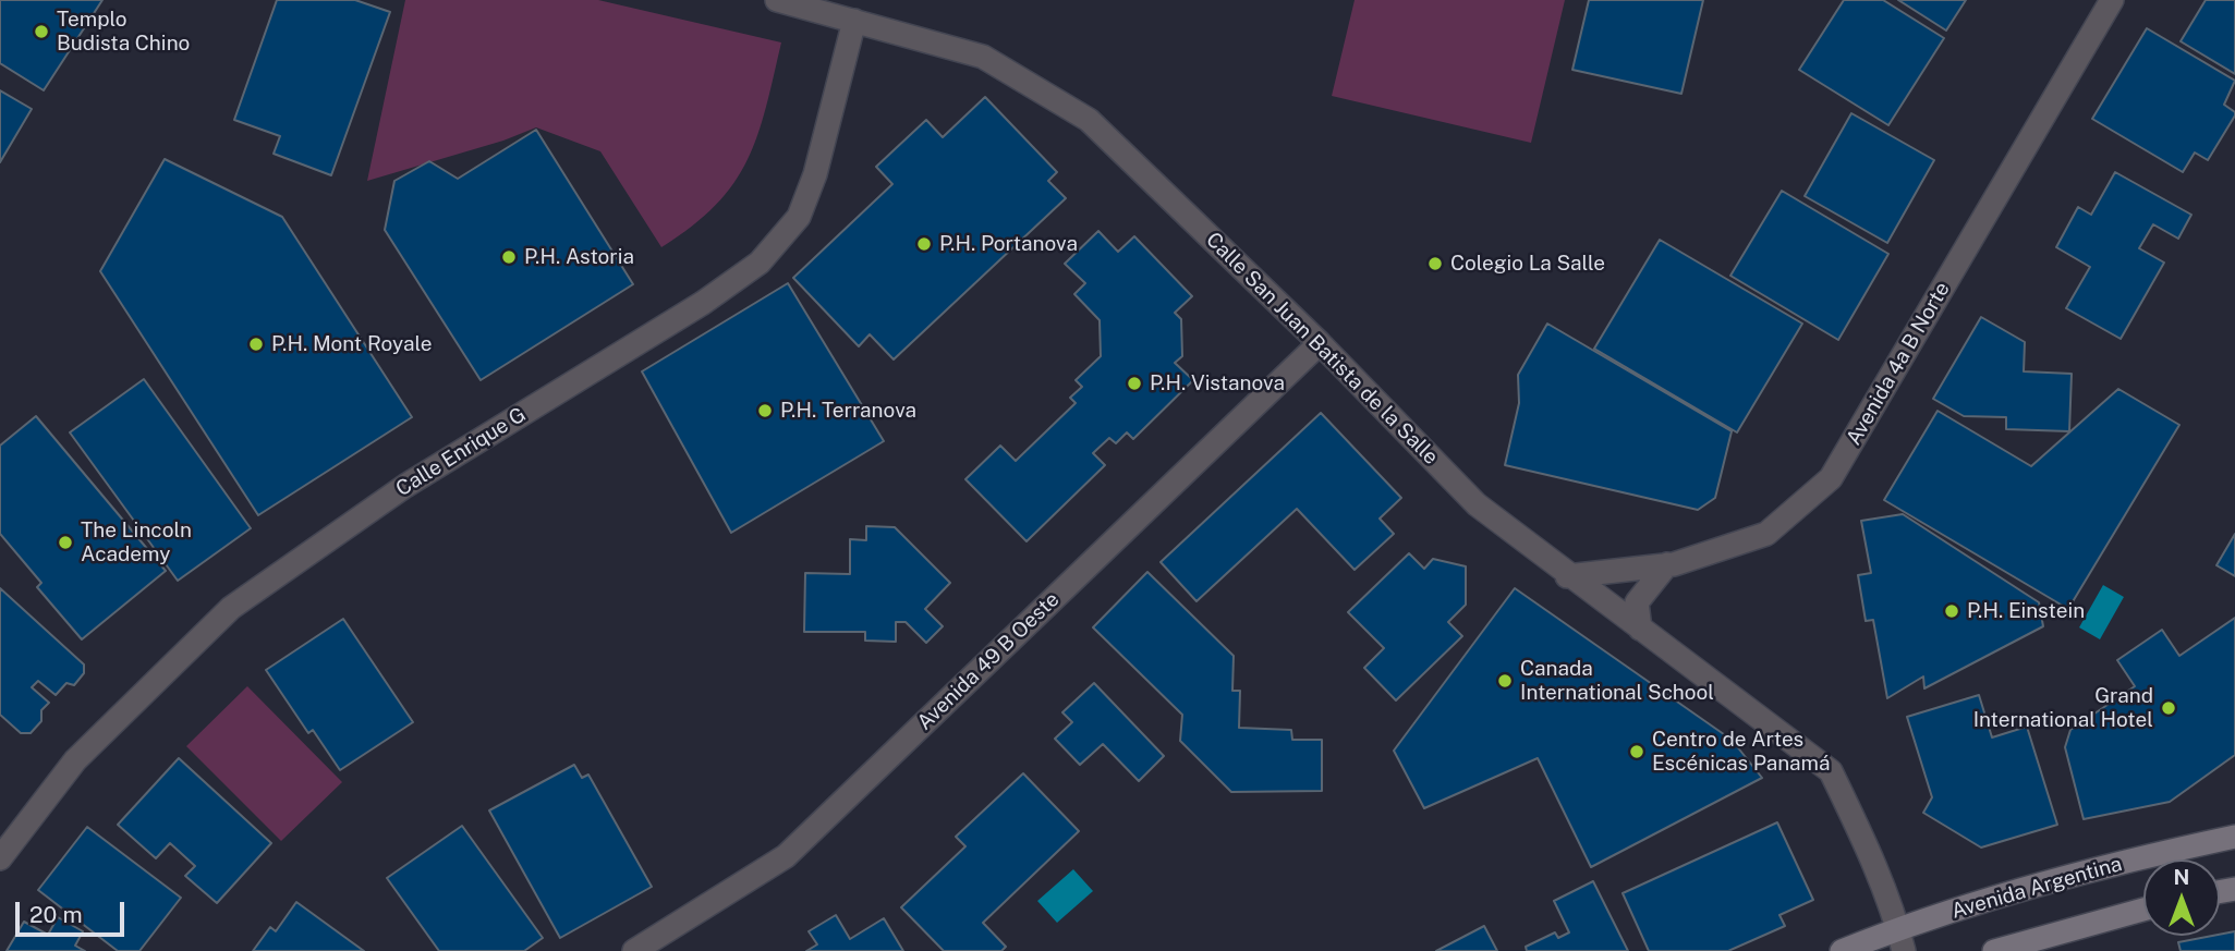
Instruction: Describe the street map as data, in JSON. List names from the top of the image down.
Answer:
{
  "streets": {
    "street": [
      "Calle San Juan Batista de la Salle",
      "Avenida 4a B Norte",
      "Calle Enrique G",
      "Avenida 49 B Oeste",
      "Avenida Argentina"
    ]
  },
  "crossings": [
    ["Calle San Juan Batista de la Salle", "Avenida 4a B Norte"],
    ["Calle San Juan Batista de la Salle", "Calle Enrique G"],
    ["Calle San Juan Batista de la Salle", "Avenida 49 B Oeste"],
    ["Calle San Juan Batista de la Salle", "Avenida Argentina"]
  ],
  "places": [
    "Templo Budista Chino",
    "P.H. Portanova",
    "P.H. Astoria",
    "Colegio La Salle",
    "P.H. Mont Royale",
    "P.H. Vistanova",
    "P.H. Terranova",
    "The Lincoln Academy",
    "P.H. Einstein",
    "Canada International School",
    "Grand International Hotel",
    "Centro de Artes Escénicas Panamá"
  ],
  "scale_bar": "20 m",
  "north": "top"
}
